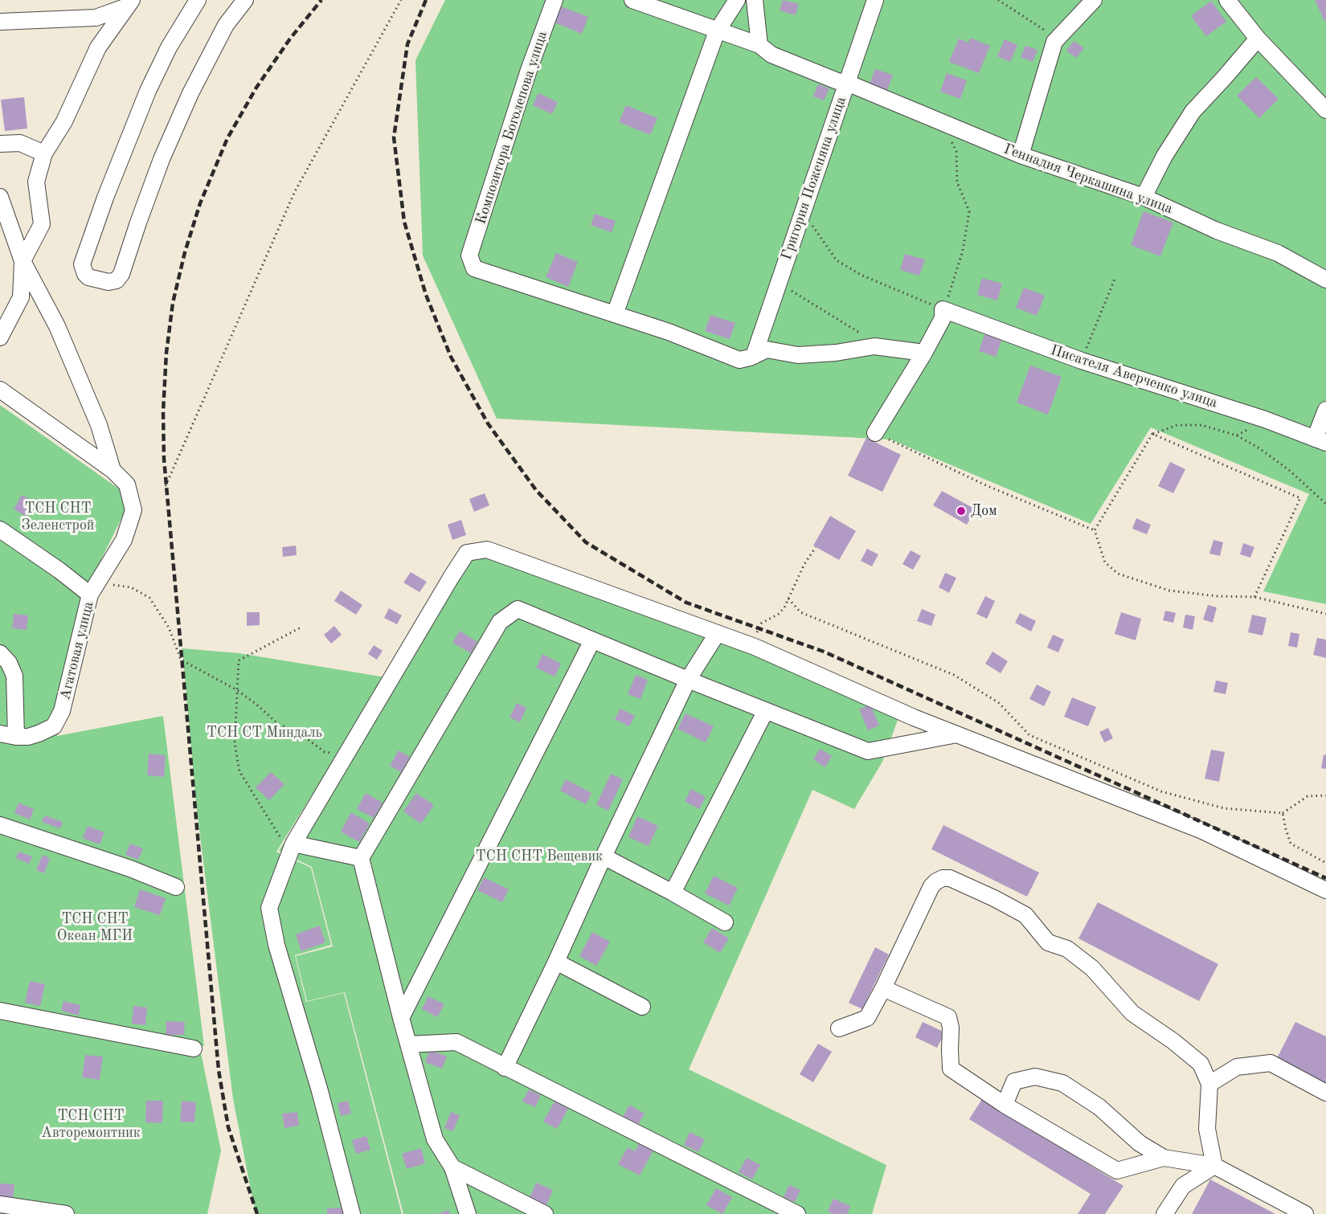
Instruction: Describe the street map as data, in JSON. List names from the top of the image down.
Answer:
{
  "streets": {
    "street": [
      "Композитора Боголепова улица",
      "Григория Поженяна улица",
      "Геннадия Черкашина улица",
      "Писателя Аверченко улица",
      "Агатовая улица"
    ]
  },
  "crossings": [
    ["Григория Поженяна улица", "Геннадия Черкашина улица"]
  ],
  "parks": [
    "ТСН СНТ Зеленстрой",
    "ТСН СТ Миндаль",
    "ТСН СНТ Вещевик",
    "ТСН СНТ Океан МГИ",
    "ТСН СНТ Авторемонтник"
  ],
  "places": ["Дом"]
}
